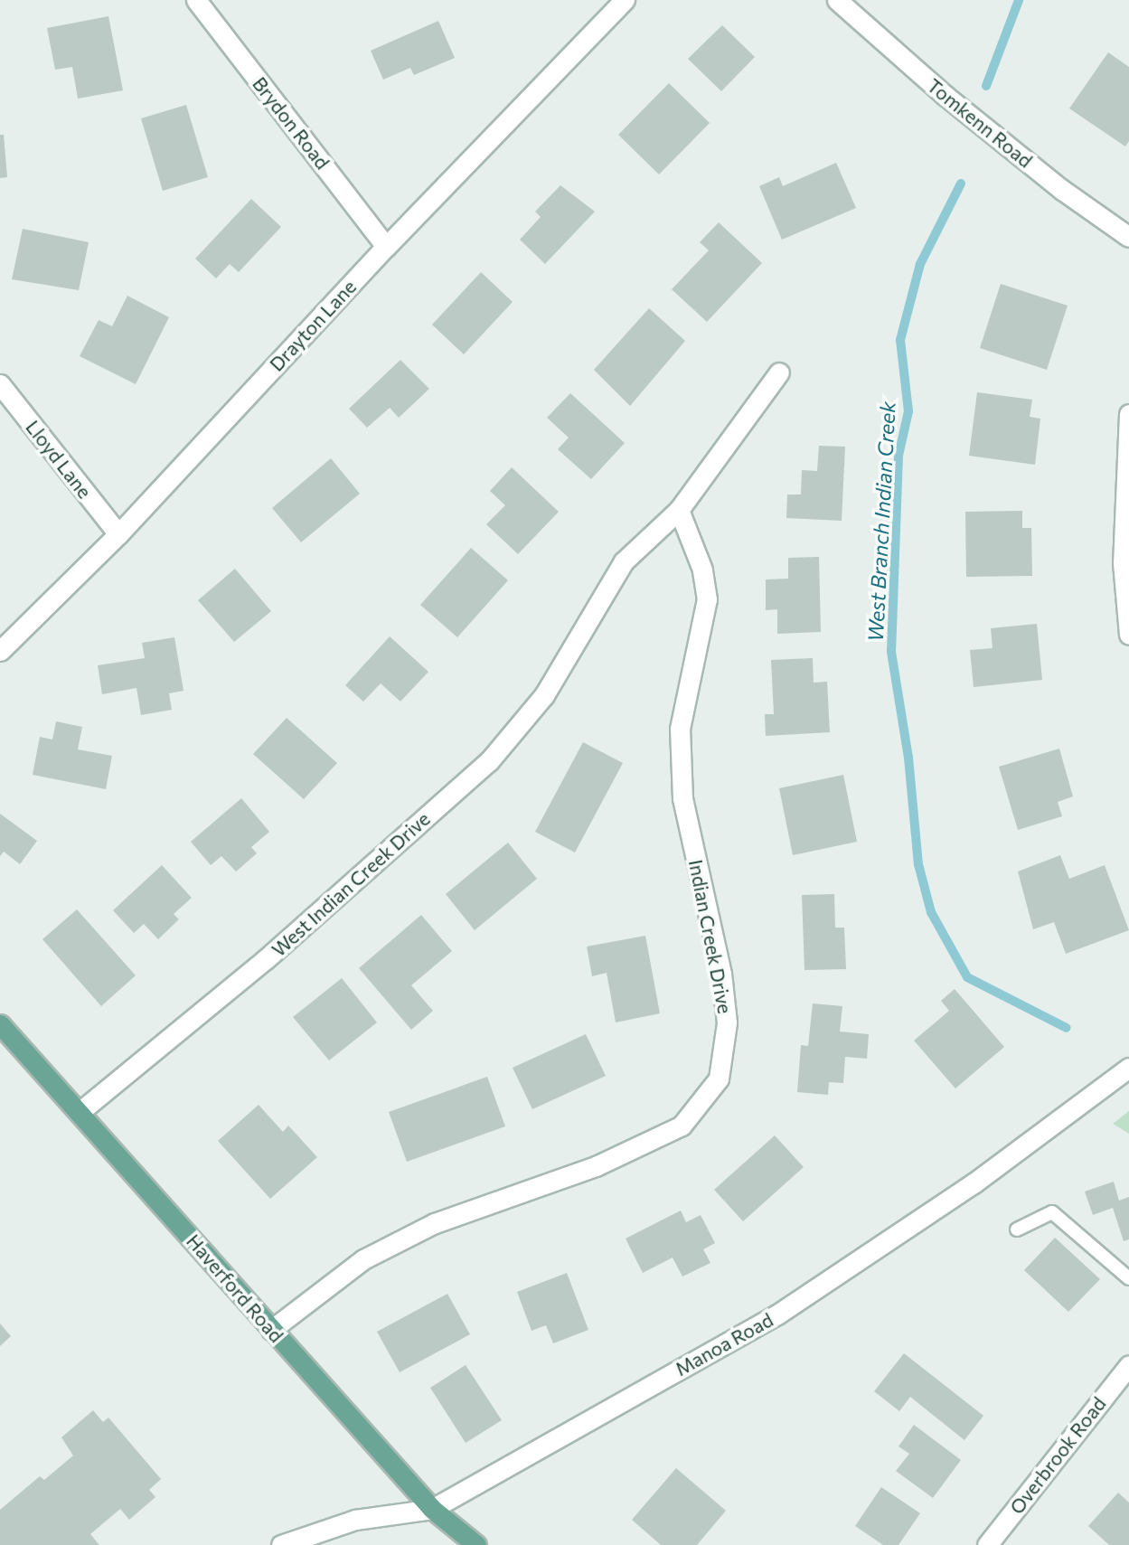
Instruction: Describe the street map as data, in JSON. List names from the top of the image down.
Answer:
{
  "streets": {
    "main road": ["Haverford Road"],
    "street": [
      "Brydon Road",
      "Tomkenn Road",
      "Drayton Lane",
      "Lloyd Lane",
      "West Indian Creek Drive",
      "Indian Creek Drive",
      "Manoa Road",
      "Overbrook Road"
    ]
  },
  "crossings": [
    ["Brydon Road", "Drayton Lane"],
    ["Drayton Lane", "Lloyd Lane"],
    ["West Indian Creek Drive", "Indian Creek Drive"],
    ["West Indian Creek Drive", "Haverford Road"],
    ["Indian Creek Drive", "Haverford Road"],
    ["Haverford Road", "Manoa Road"]
  ],
  "water": ["West Branch Indian Creek"]
}
